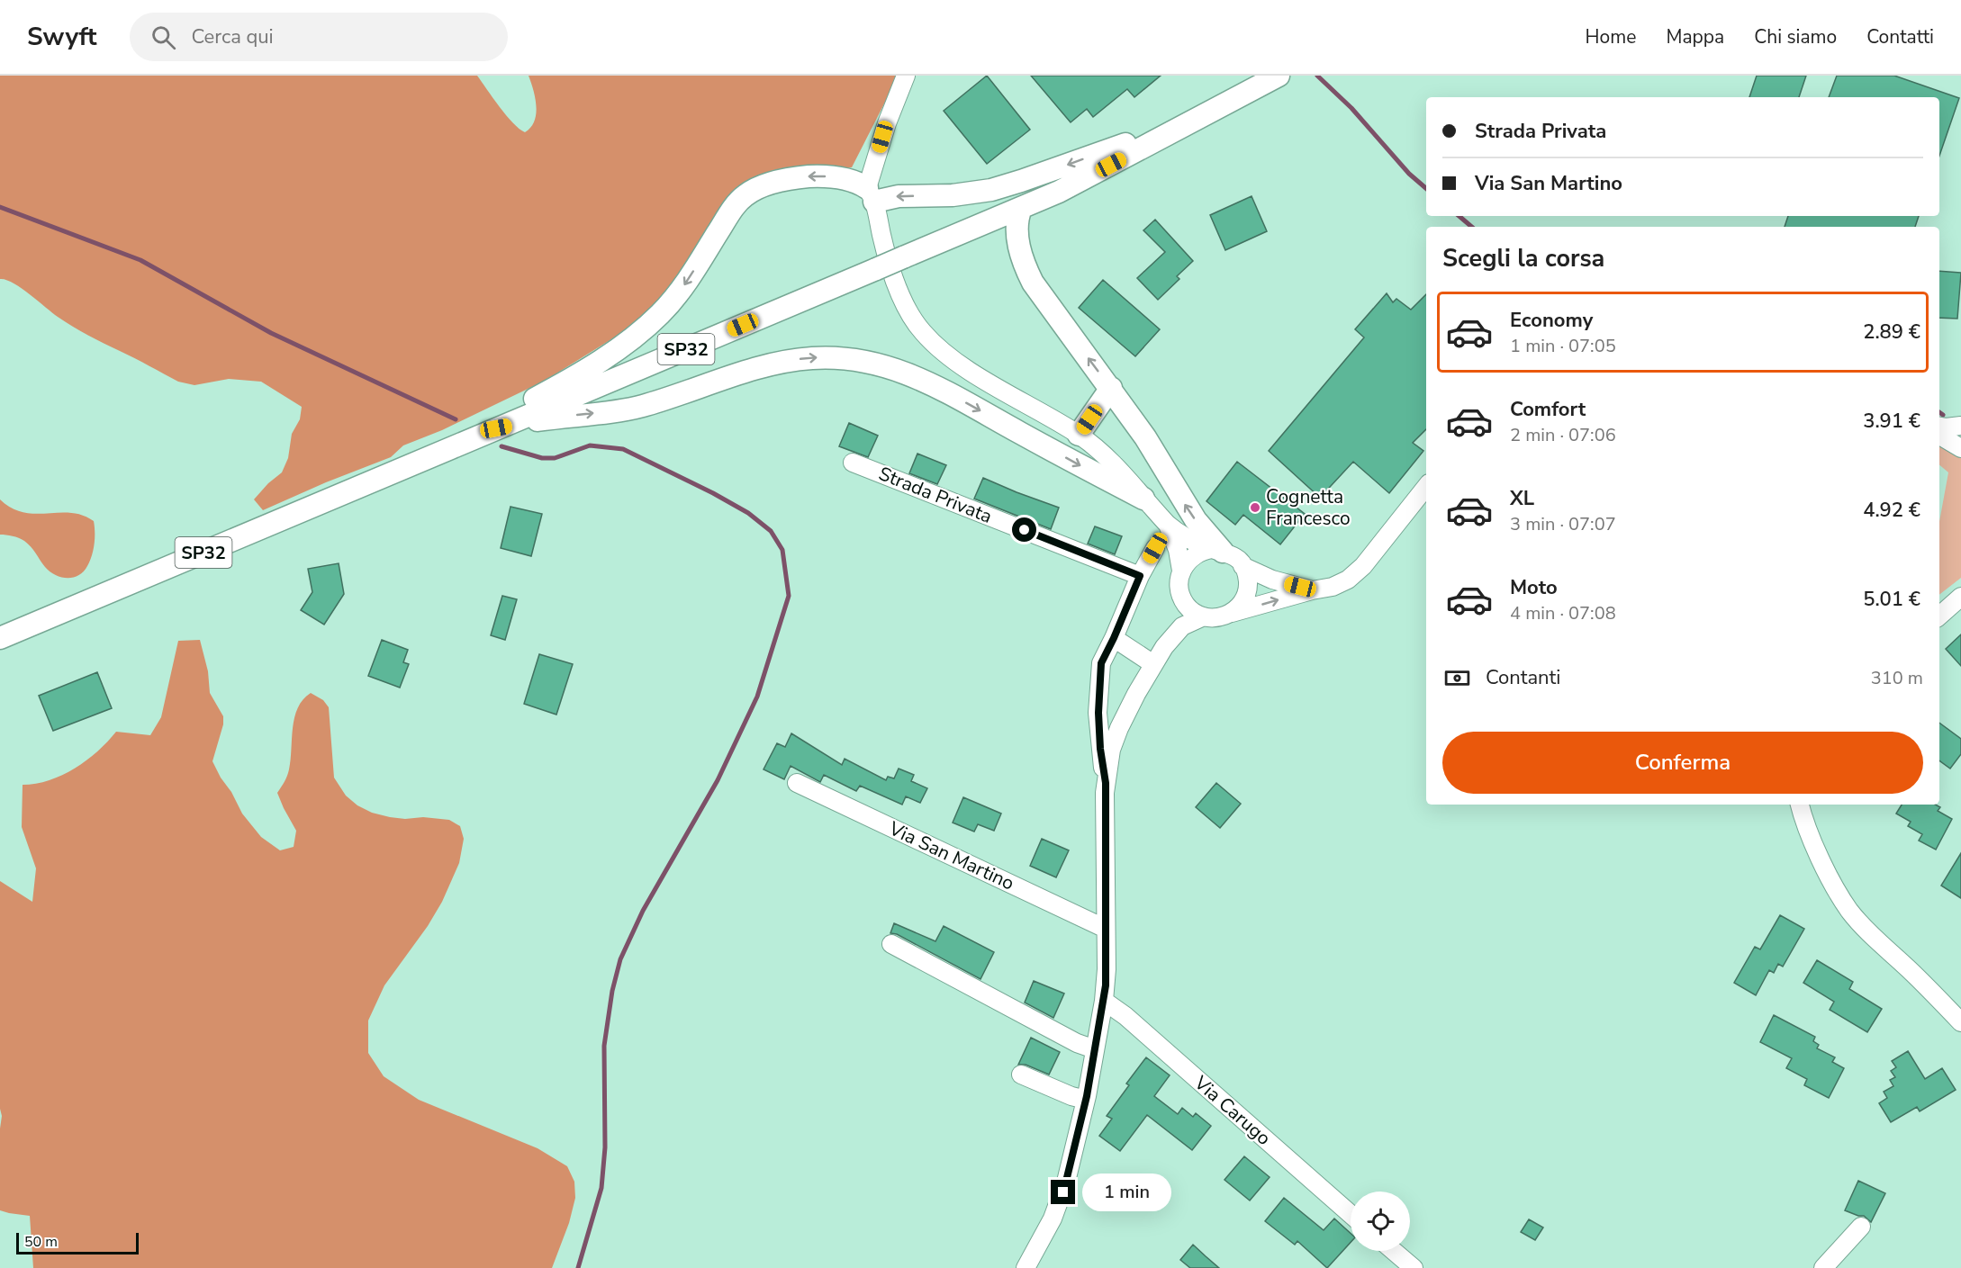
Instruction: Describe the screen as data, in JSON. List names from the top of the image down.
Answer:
{
  "streets": {
    "main road": ["SP32"],
    "street": ["Strada Privata", "Via San Martino", "Via Carugo"]
  },
  "places": ["Cognetta Francesco"],
  "scale_bar": "50 m",
  "page": {
    "header": "Swyft",
    "search": "Cerca qui",
    "nav": [
      "Home",
      "Mappa",
      "Chi siamo",
      "Contatti"
    ],
    "banner": ["Strada Privata", "Via San Martino"],
    "heading": "Scegli la corsa",
    "list": [
      {
        "name": "Economy",
        "note": "1 min · 07:05",
        "value": "2.89 €"
      },
      {
        "name": "Comfort",
        "note": "2 min · 07:06",
        "value": "3.91 €"
      },
      {
        "name": "XL",
        "note": "3 min · 07:07",
        "value": "4.92 €"
      },
      {
        "name": "Moto",
        "note": "4 min · 07:08",
        "value": "5.01 €"
      }
    ],
    "pay": ["Contanti", "310 m"],
    "buttons": "Conferma",
    "bubble": "1 min",
    "scale": "50 m"
  }
}
